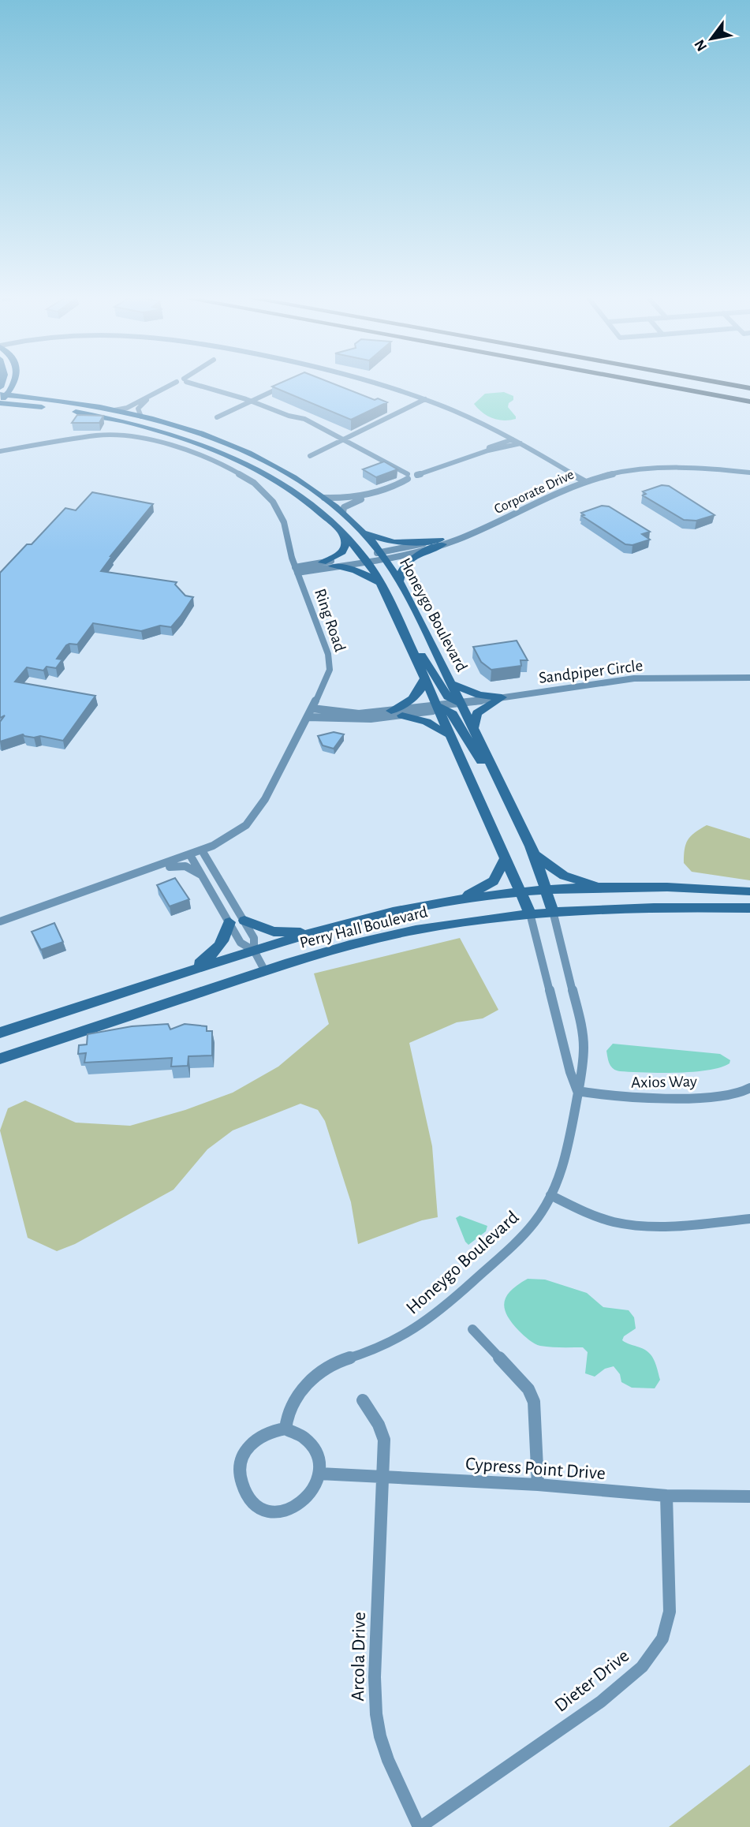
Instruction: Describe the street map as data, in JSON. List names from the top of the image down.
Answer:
{
  "streets": {
    "main road": ["Honeygo Boulevard", "Perry Hall Boulevard"],
    "street": [
      "Corporate Drive",
      "Ring Road",
      "Sandpiper Circle",
      "Axios Way",
      "Cypress Point Drive",
      "Arcola Drive",
      "Dieter Drive"
    ]
  },
  "crossings": [
    ["Corporate Drive", "Honeygo Boulevard"],
    ["Honeygo Boulevard", "Sandpiper Circle"],
    ["Honeygo Boulevard", "Perry Hall Boulevard"],
    ["Honeygo Boulevard", "Axios Way"],
    ["Honeygo Boulevard", "Cypress Point Drive"],
    ["Cypress Point Drive", "Arcola Drive"],
    ["Cypress Point Drive", "Dieter Drive"],
    ["Arcola Drive", "Dieter Drive"]
  ],
  "north": "bottom left"
}
